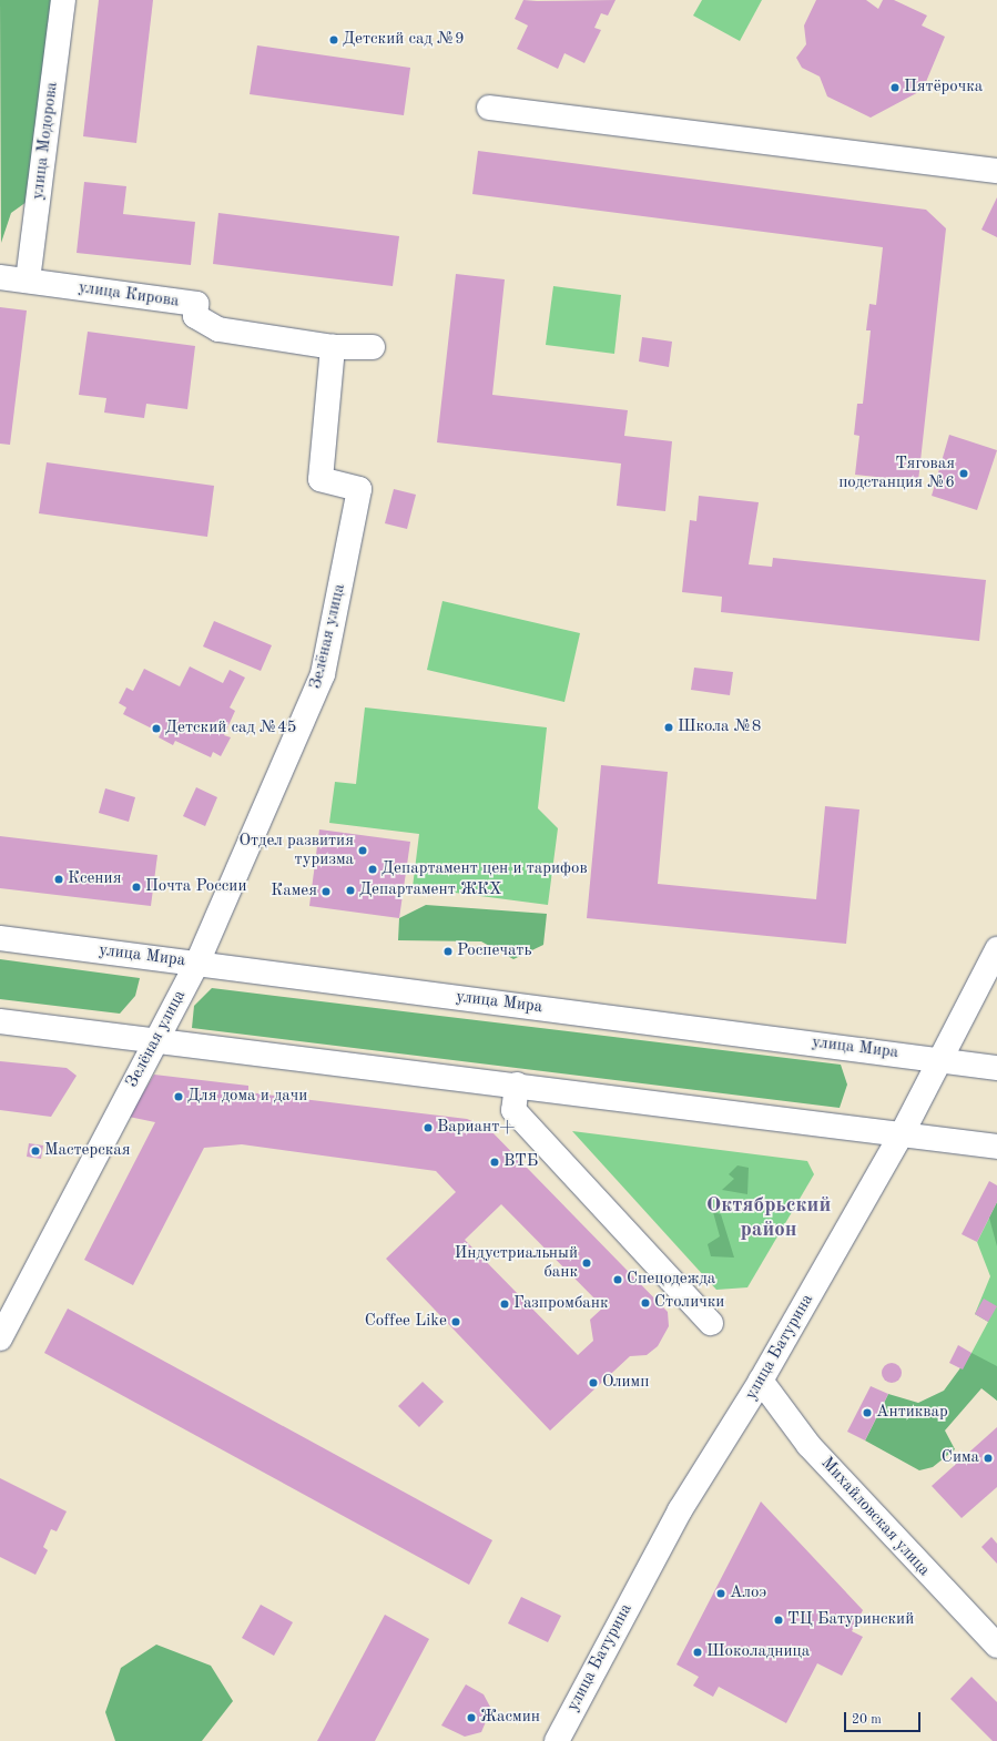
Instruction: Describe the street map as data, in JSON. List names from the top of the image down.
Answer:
{
  "streets": {
    "main road": [
      "улица Модорова",
      "улица Кирова",
      "Зелёная улица",
      "улица Мира",
      "улица Батурина",
      "Михайловская улица"
    ]
  },
  "crossings": [
    ["улица Модорова", "улица Кирова"],
    ["улица Кирова", "Зелёная улица"],
    ["Зелёная улица", "улица Мира"],
    ["улица Мира", "улица Батурина"],
    ["улица Батурина", "Михайловская улица"]
  ],
  "districts": ["Октябрьский район"],
  "places": [
    "Детский сад №9",
    "Пятёрочка",
    "Тяговая подстанция №6",
    "Школа №8",
    "Детский сад №45",
    "Отдел развития туризма",
    "Департамент цен и тарифов",
    "Ксения",
    "Почта России",
    "Департамент ЖКХ",
    "Камея",
    "Роспечать",
    "Для дома и дачи",
    "Вариант+",
    "Мастерская",
    "ВТБ",
    "Индустриальный банк",
    "Спецодежда",
    "Столички",
    "Газпромбанк",
    "Coffee Like",
    "Олимп",
    "Антиквар",
    "Сима",
    "Алоэ",
    "ТЦ Батуринский",
    "Шоколадница",
    "Жасмин"
  ],
  "scale_bar": "20 m"
}
